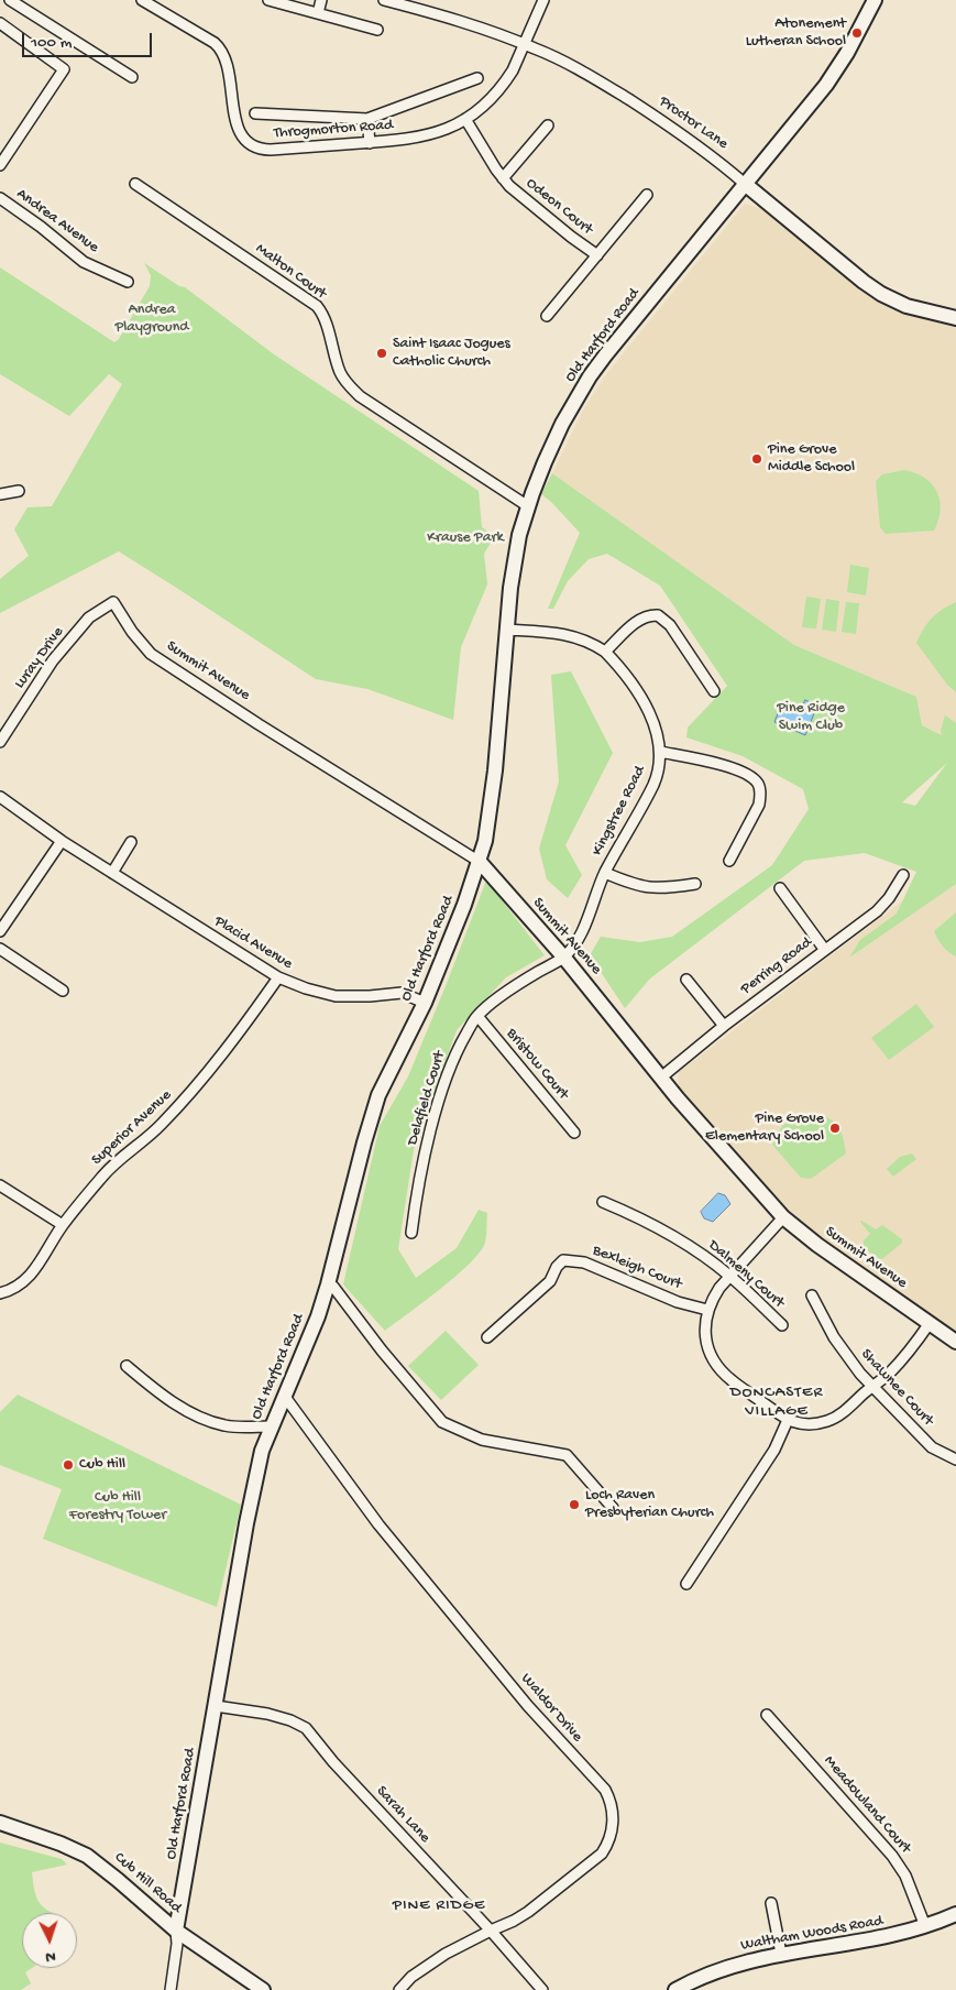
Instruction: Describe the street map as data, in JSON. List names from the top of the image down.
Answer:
{
  "streets": {
    "street": [
      "Proctor Lane",
      "Throgmorton Road",
      "Odeon Court",
      "Andrea Avenue",
      "Malton Court",
      "Old Harford Road",
      "Luray Drive",
      "Summit Avenue",
      "Kingstree Road",
      "Placid Avenue",
      "Perring Road",
      "Bristow Court",
      "Delafield Court",
      "Superior Avenue",
      "Bexleigh Court",
      "Dalmeny Court",
      "Shawnee Court",
      "Waldor Drive",
      "Meadowland Court",
      "Sarah Lane",
      "Cub Hill Road",
      "Waltham Woods Road"
    ]
  },
  "crossings": [
    ["Proctor Lane", "Throgmorton Road"],
    ["Proctor Lane", "Old Harford Road"],
    ["Throgmorton Road", "Odeon Court"],
    ["Malton Court", "Old Harford Road"],
    ["Old Harford Road", "Summit Avenue"],
    ["Old Harford Road", "Kingstree Road"],
    ["Old Harford Road", "Placid Avenue"],
    ["Old Harford Road", "Waldor Drive"],
    ["Old Harford Road", "Sarah Lane"],
    ["Old Harford Road", "Cub Hill Road"],
    ["Luray Drive", "Summit Avenue"],
    ["Summit Avenue", "Kingstree Road"],
    ["Summit Avenue", "Perring Road"],
    ["Summit Avenue", "Delafield Court"],
    ["Kingstree Road", "Delafield Court"],
    ["Placid Avenue", "Superior Avenue"],
    ["Bristow Court", "Delafield Court"],
    ["Waldor Drive", "Sarah Lane"],
    ["Meadowland Court", "Waltham Woods Road"]
  ],
  "districts": ["DONCASTER VILLAGE", "PINE RIDGE"],
  "parks": [
    "Andrea Playground",
    "Krause Park",
    "Pine Ridge Swim Club",
    "Cub Hill Forestry Tower"
  ],
  "places": [
    "Atonement Lutheran School",
    "Saint Isaac Jogues Catholic Church",
    "Pine Grove Middle School",
    "Pine Grove Elementary School",
    "Cub Hill",
    "Loch Raven Presbyterian Church"
  ],
  "scale_bar": "100 m",
  "north": "bottom"
}
